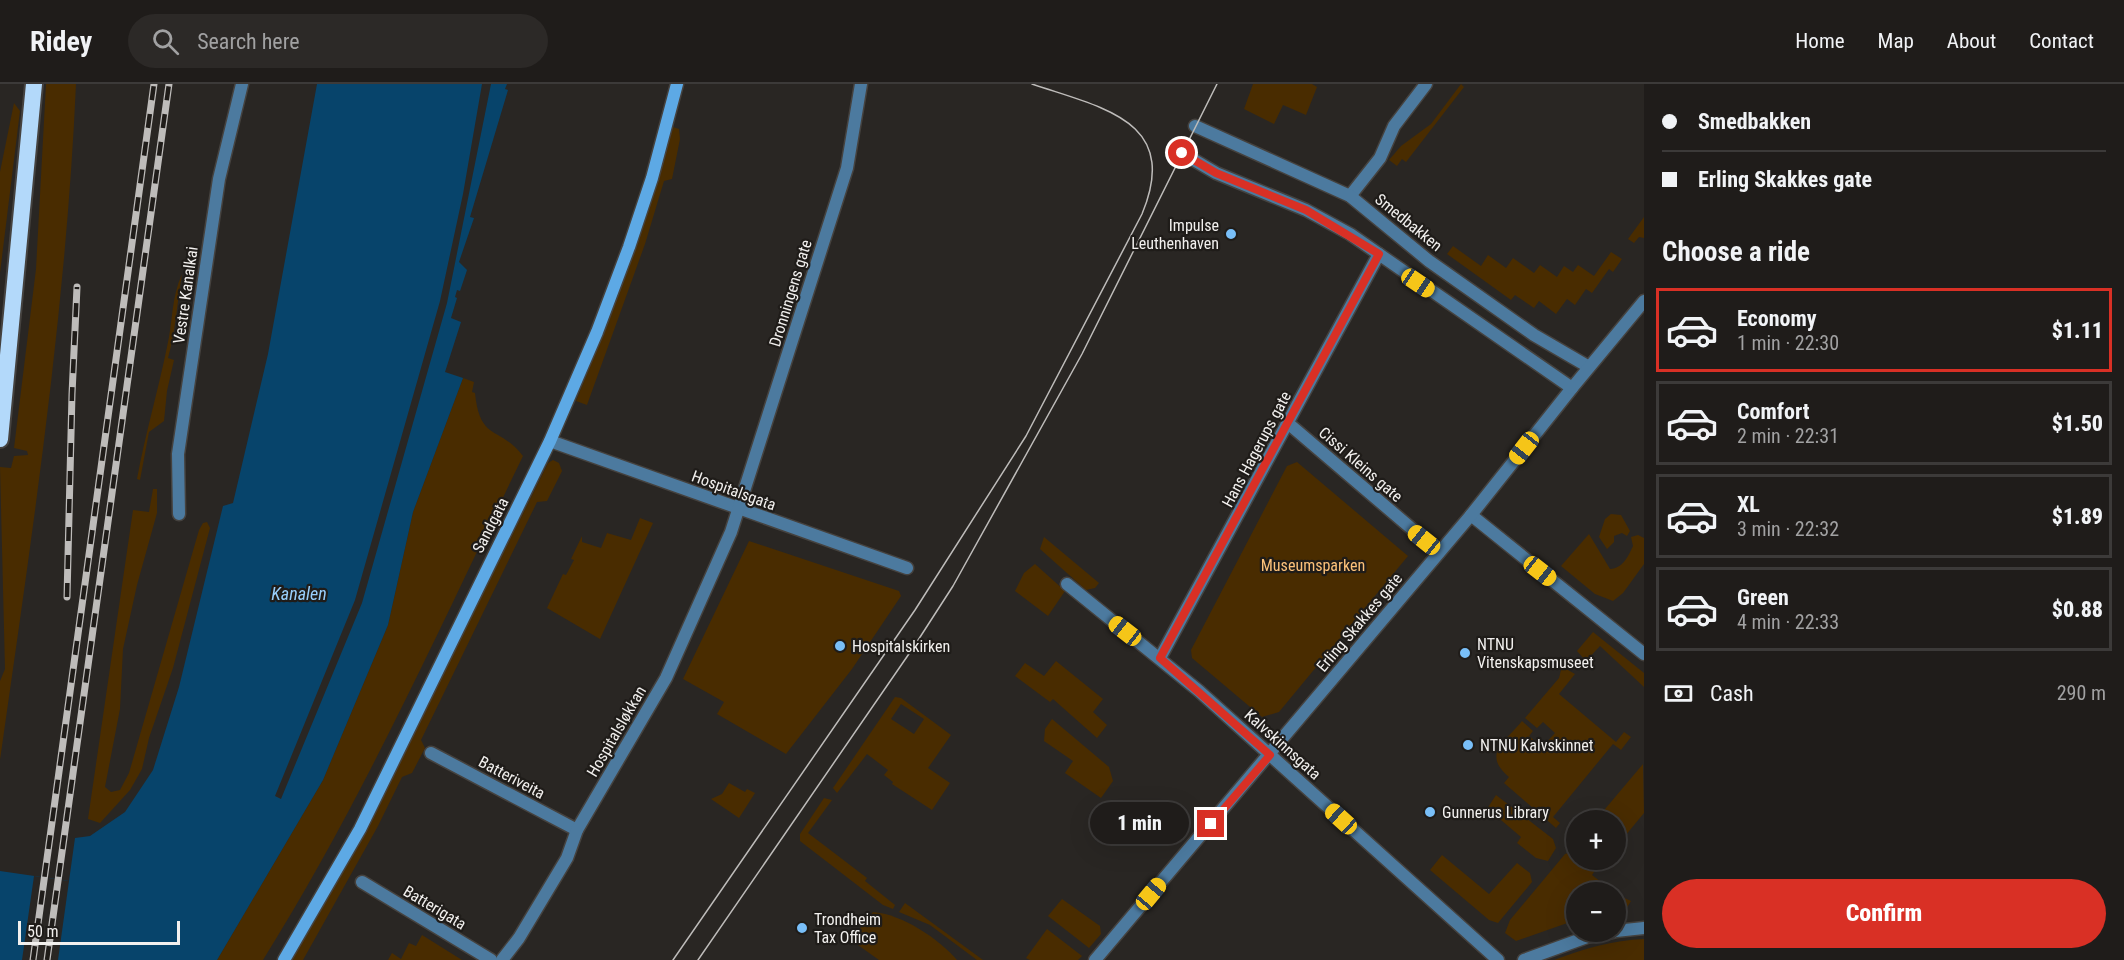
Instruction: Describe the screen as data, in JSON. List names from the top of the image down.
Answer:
{
  "streets": {
    "main road": ["Sandgata"],
    "street": [
      "Smedbakken",
      "Dronningens gate",
      "Vestre Kanalkai",
      "Hans Hagerups gate",
      "Cissi Kleins gate",
      "Hospitalsgata",
      "Erling Skakkes gate",
      "Hospitalsløkkan",
      "Kalvskinnsgata",
      "Batteriveita",
      "Batterigata"
    ]
  },
  "crossings": [
    ["Smedbakken", "Erling Skakkes gate"],
    ["Dronningens gate", "Hospitalsgata"],
    ["Dronningens gate", "Hospitalsløkkan"],
    ["Hans Hagerups gate", "Cissi Kleins gate"],
    ["Hans Hagerups gate", "Kalvskinnsgata"],
    ["Cissi Kleins gate", "Erling Skakkes gate"],
    ["Hospitalsgata", "Sandgata"],
    ["Hospitalsgata", "Hospitalsløkkan"],
    ["Erling Skakkes gate", "Kalvskinnsgata"],
    ["Hospitalsløkkan", "Batteriveita"]
  ],
  "water": ["Kanalen"],
  "parks": ["Museumsparken"],
  "places": [
    "Impulse Leuthenhaven",
    "Hospitalskirken",
    "NTNU Vitenskapsmuseet",
    "NTNU Kalvskinnet",
    "Gunnerus Library",
    "Trondheim Tax Office"
  ],
  "scale_bar": "50 m",
  "page": {
    "header": "Ridey",
    "search": "Search here",
    "nav": [
      "Home",
      "Map",
      "About",
      "Contact"
    ],
    "banner": ["Smedbakken", "Erling Skakkes gate"],
    "heading": "Choose a ride",
    "list": [
      {
        "name": "Economy",
        "note": "1 min · 22:30",
        "value": "$1.11"
      },
      {
        "name": "Comfort",
        "note": "2 min · 22:31",
        "value": "$1.50"
      },
      {
        "name": "XL",
        "note": "3 min · 22:32",
        "value": "$1.89"
      },
      {
        "name": "Green",
        "note": "4 min · 22:33",
        "value": "$0.88"
      }
    ],
    "pay": ["Cash", "290 m"],
    "bubble": "1 min",
    "map_buttons": ["+", "−"],
    "buttons": "Confirm",
    "scale": "50 m"
  }
}
